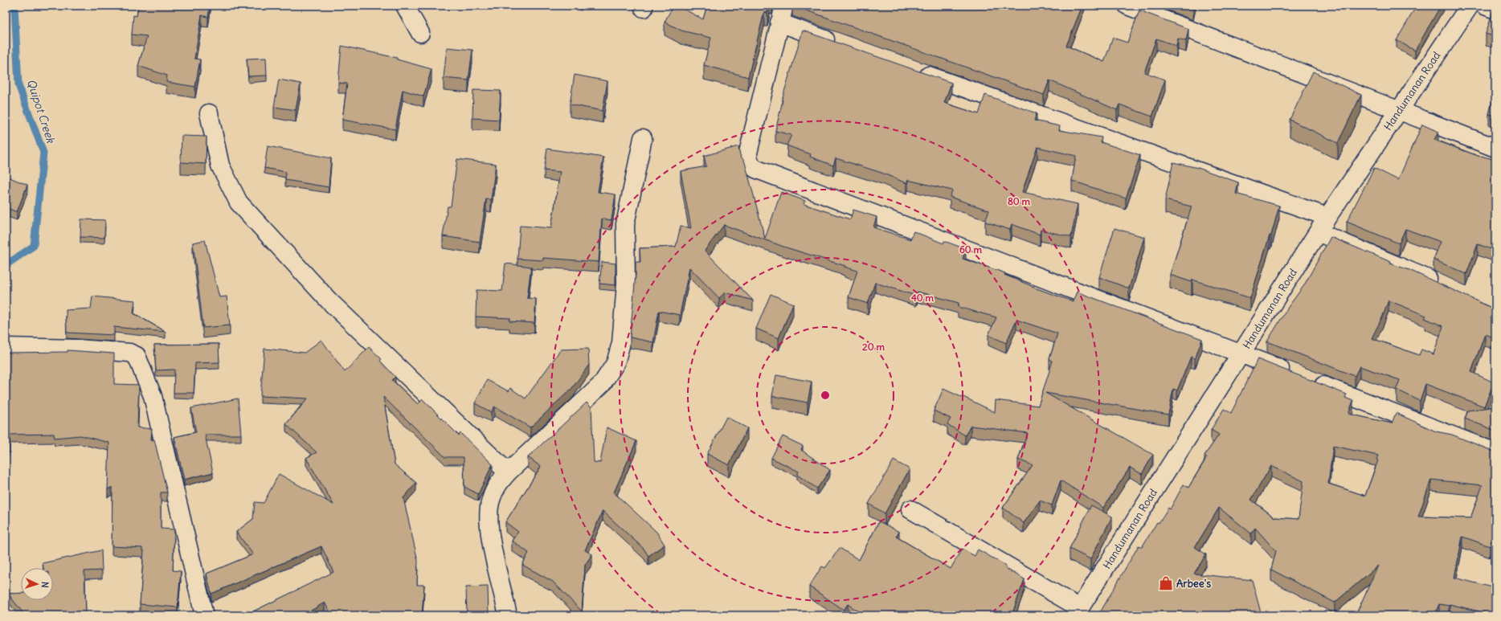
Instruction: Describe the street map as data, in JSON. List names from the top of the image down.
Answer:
{
  "streets": {
    "street": ["Handumanan Road"]
  },
  "water": ["Quipot Creek"],
  "places": {
    "shop": ["Arbee's"]
  },
  "north": "right",
  "rings": [
    "80 m",
    "60 m",
    "40 m",
    "20 m"
  ]
}
